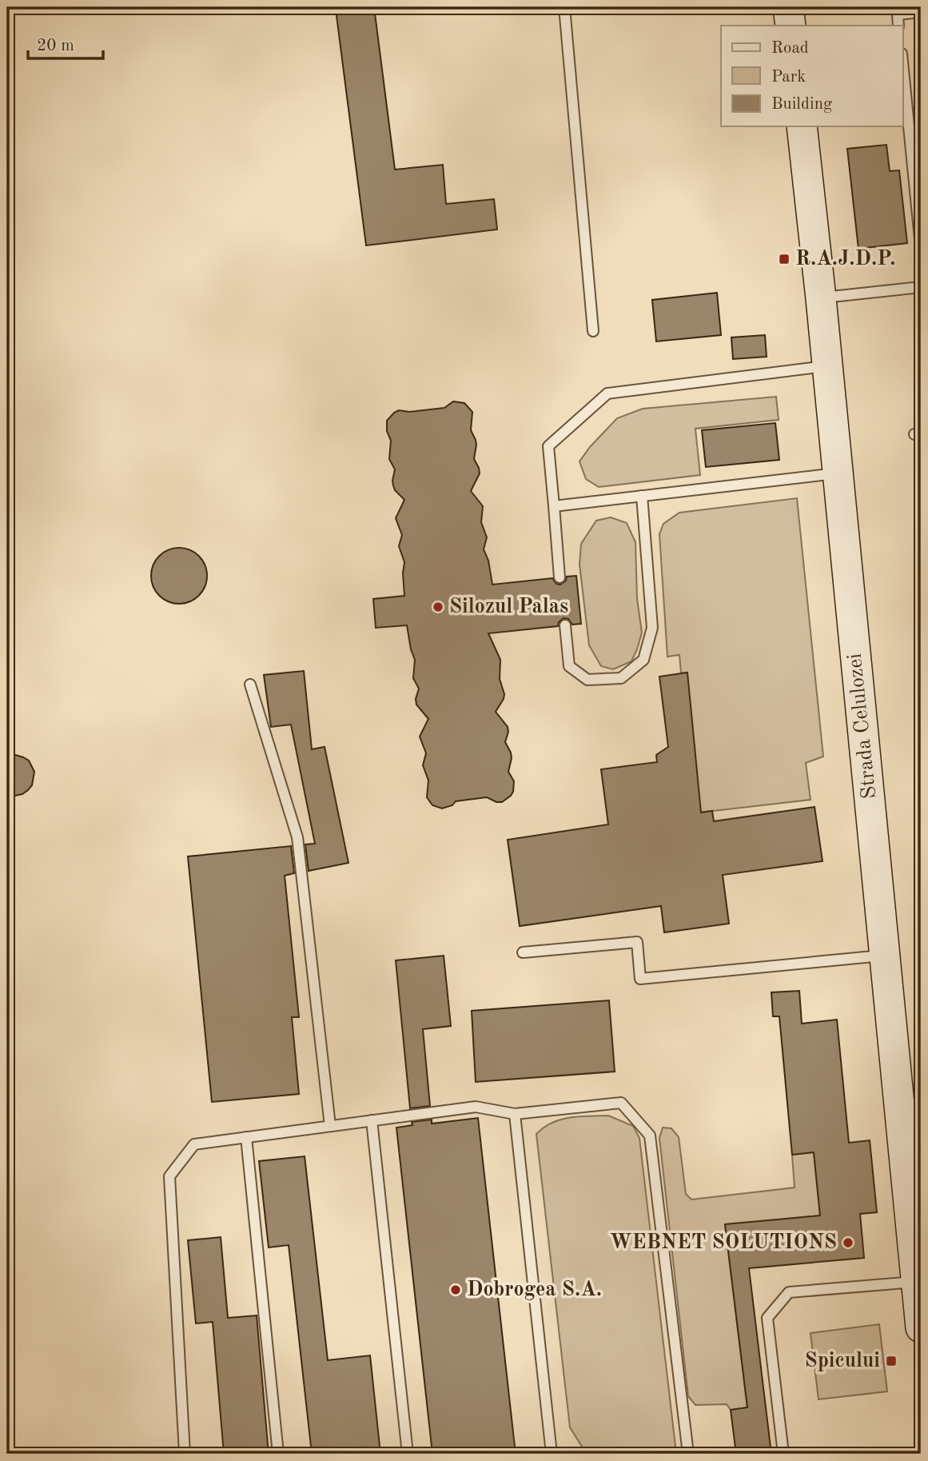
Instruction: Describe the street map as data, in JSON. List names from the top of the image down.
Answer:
{
  "streets": {
    "street": ["Strada Celulozei"]
  },
  "places": {
    "transit": ["R.A.J.D.P.", "Spicului"],
    "other": ["Silozul Palas", "WEBNET SOLUTIONS", "Dobrogea S.A."]
  },
  "legend": ["Road", "Park", "Building"],
  "scale_bar": "20 m"
}
